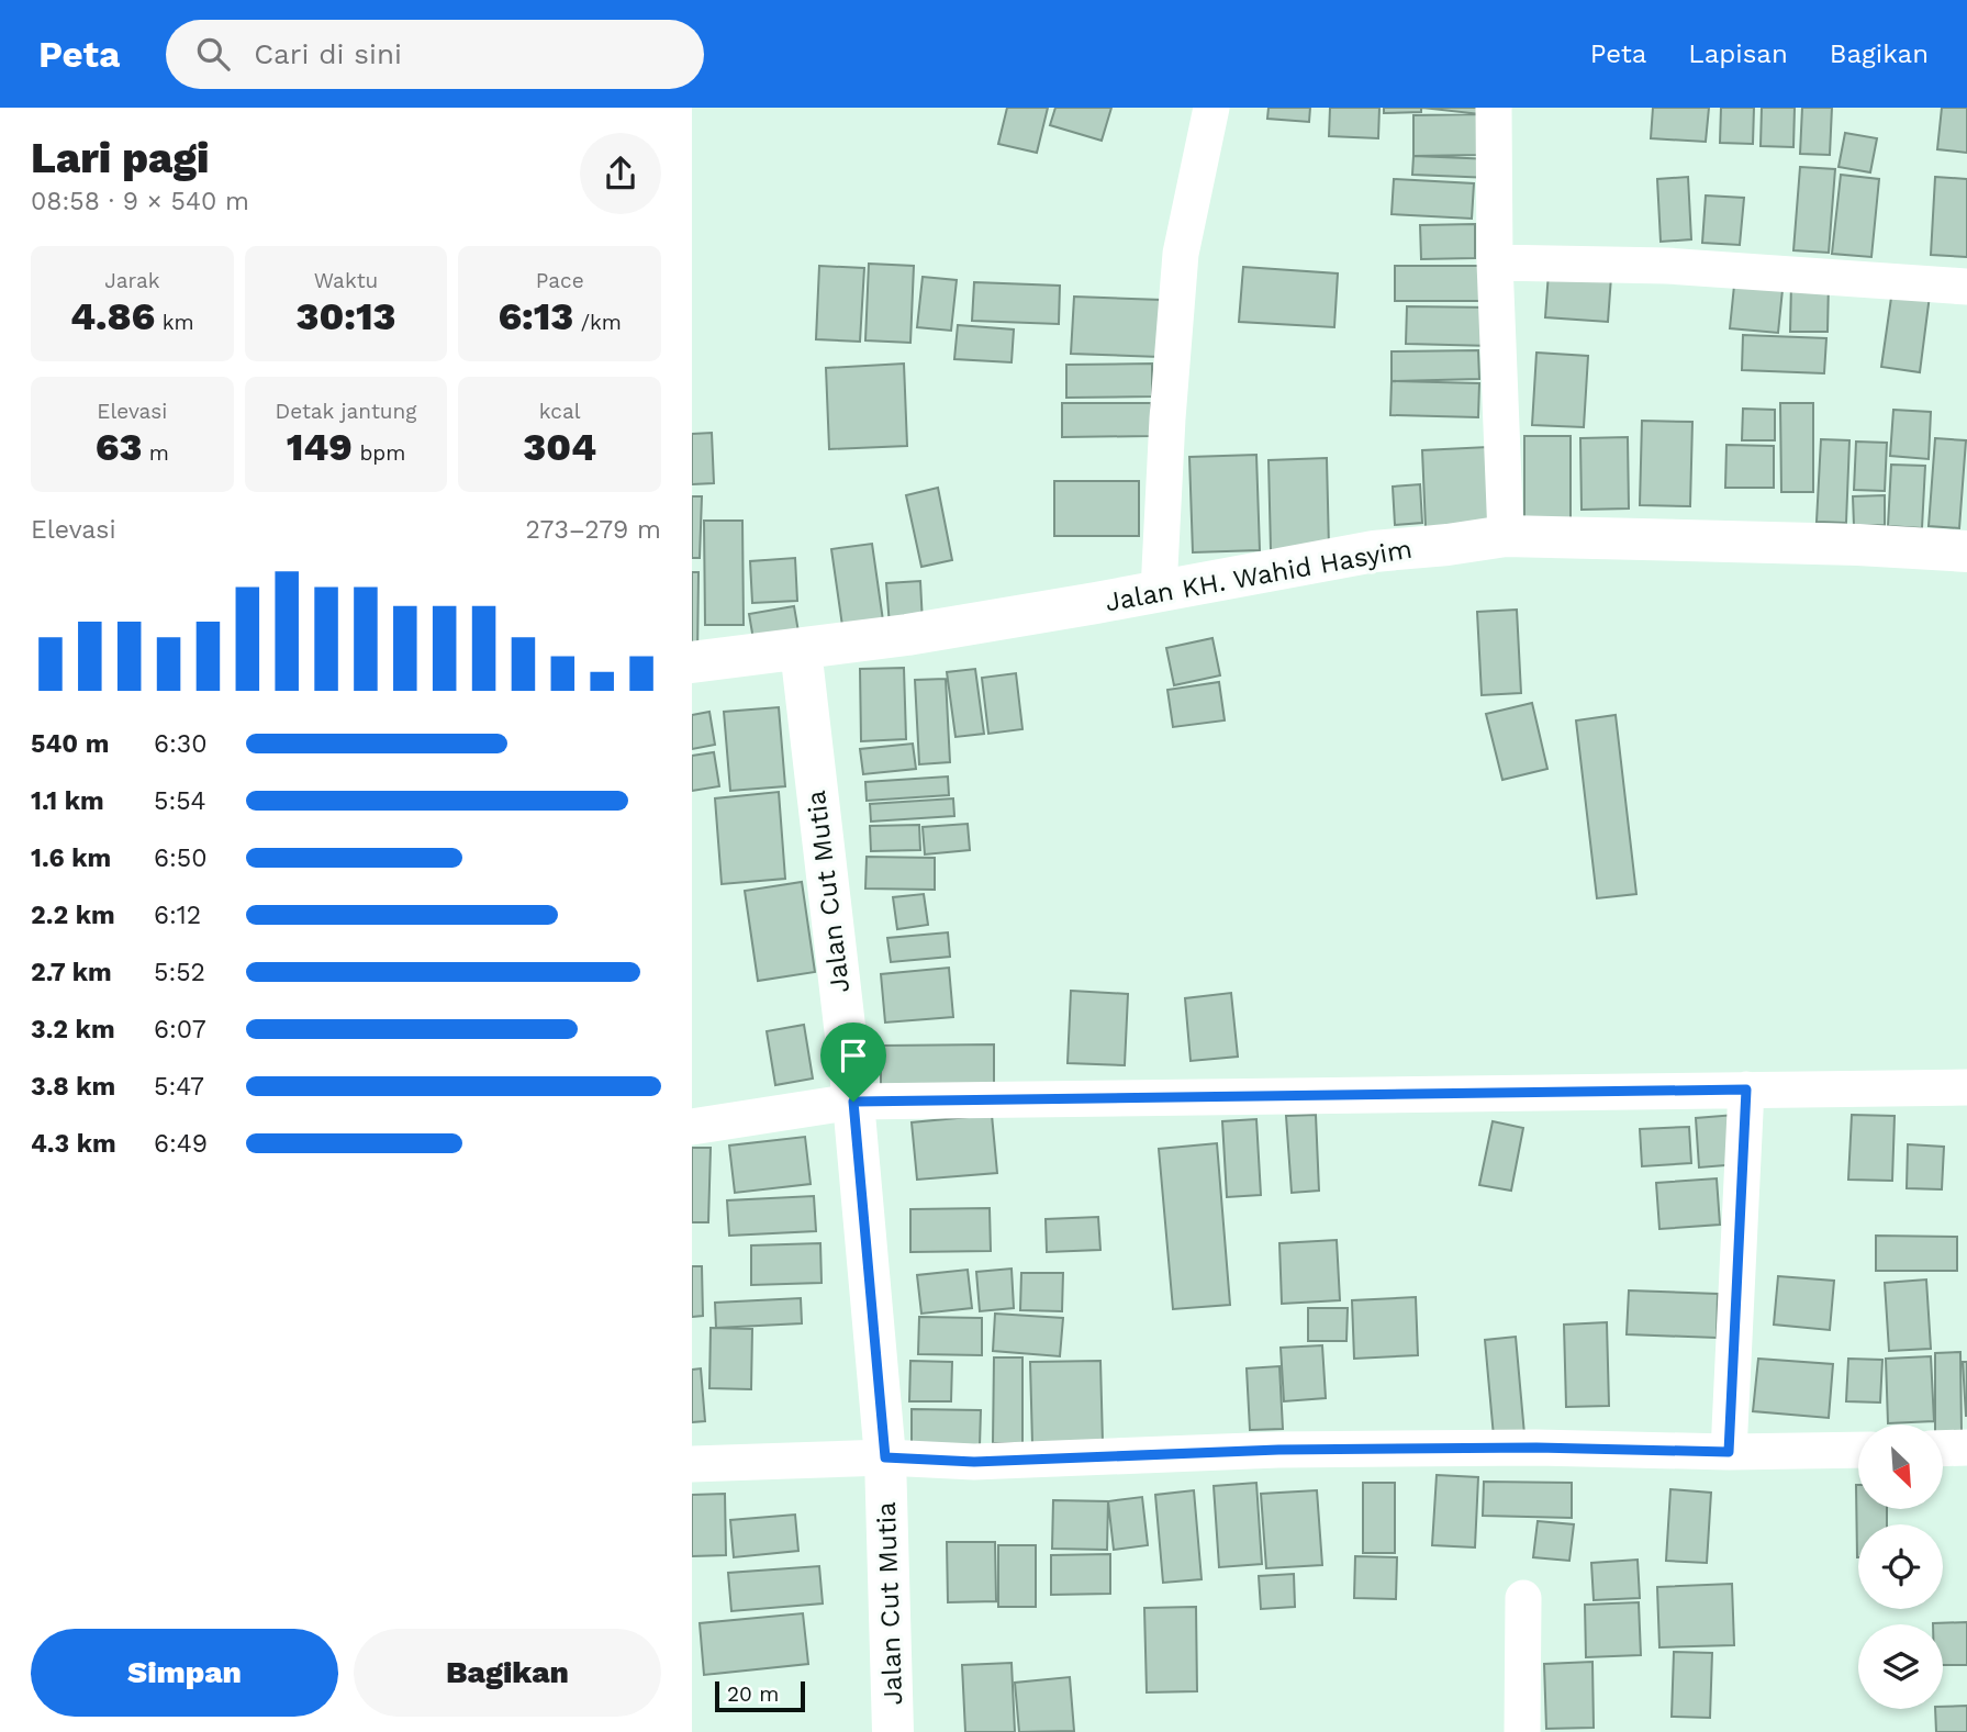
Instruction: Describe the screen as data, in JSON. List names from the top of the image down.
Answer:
{
  "streets": {
    "street": ["Jalan KH. Wahid Hasyim", "Jalan Cut Mutia"]
  },
  "crossings": [
    ["Jalan KH. Wahid Hasyim", "Jalan Cut Mutia"]
  ],
  "scale_bar": "20 m",
  "north": "bottom right",
  "page": {
    "header": "Peta",
    "search": "Cari di sini",
    "nav": ["Peta", "Lapisan", "Bagikan"],
    "heading": ["Lari pagi", "08:58 · 9 × 540 m"],
    "stats": [
      ["Jarak", "4.86 km"],
      ["Waktu", "30:13"],
      ["Pace", "6:13 /km"],
      ["Elevasi", "63 m"],
      ["Detak jantung", "149 bpm"],
      ["kcal", "304"]
    ],
    "chart": ["Elevasi", "273–279 m"],
    "list": [
      {
        "name": "540 m",
        "note": "6:30"
      },
      {
        "name": "1.1 km",
        "note": "5:54"
      },
      {
        "name": "1.6 km",
        "note": "6:50"
      },
      {
        "name": "2.2 km",
        "note": "6:12"
      },
      {
        "name": "2.7 km",
        "note": "5:52"
      },
      {
        "name": "3.2 km",
        "note": "6:07"
      },
      {
        "name": "3.8 km",
        "note": "5:47"
      },
      {
        "name": "4.3 km",
        "note": "6:49"
      }
    ],
    "buttons": ["Simpan", "Bagikan"],
    "scale": "20 m"
  }
}
